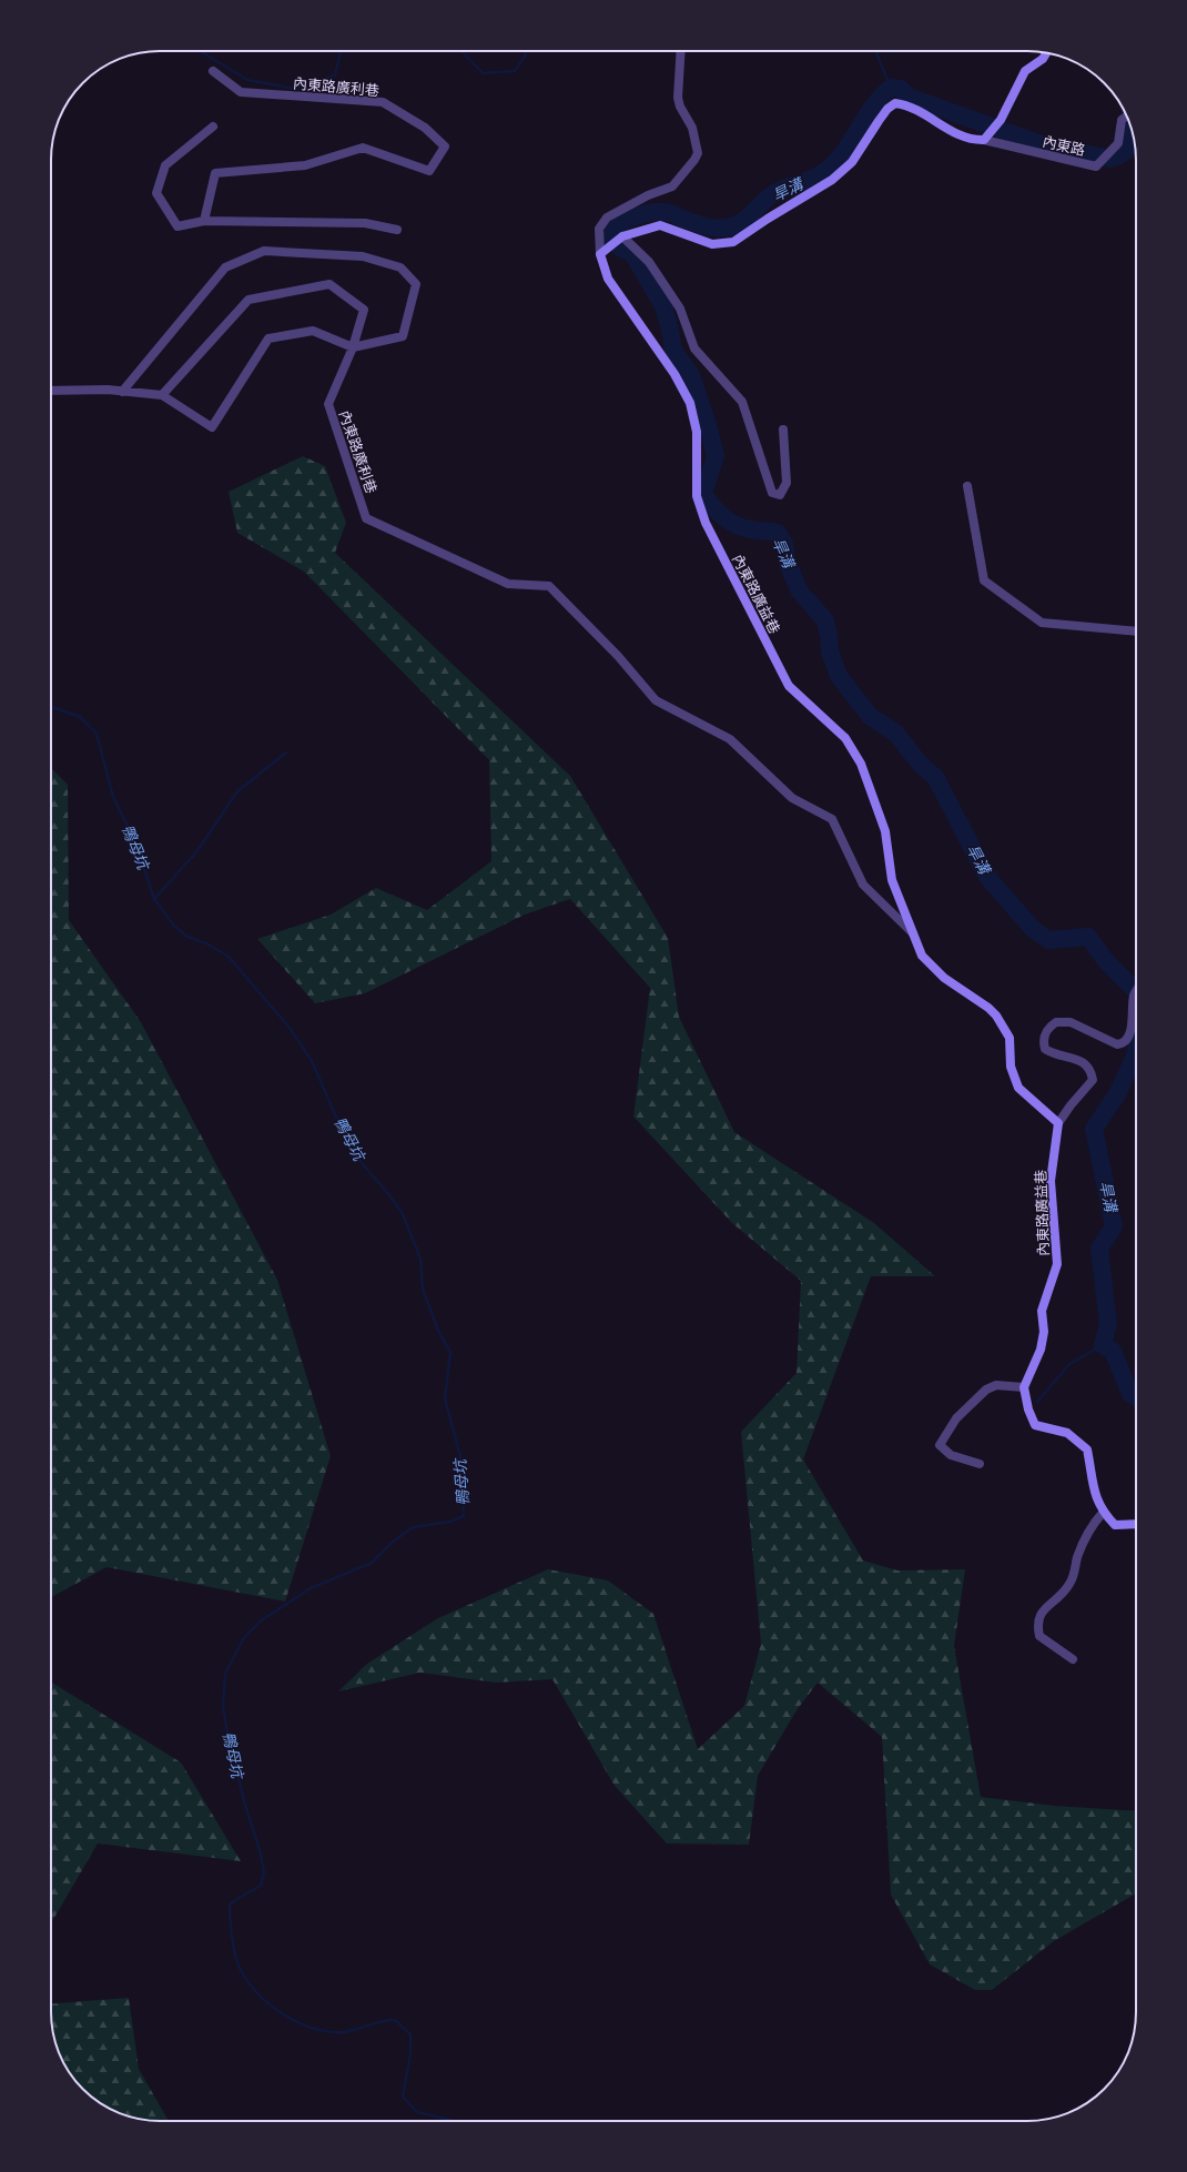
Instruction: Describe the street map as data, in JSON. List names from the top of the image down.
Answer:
{
  "streets": {
    "street": ["內東路廣利巷", "內東路", "內東路廣益巷"]
  },
  "crossings": [
    ["內東路廣利巷", "內東路廣益巷"]
  ],
  "water": ["旱溝", "鴨母坑"]
}
